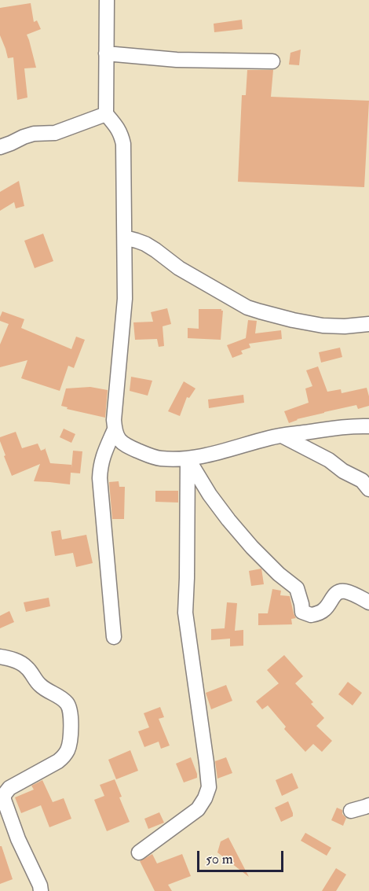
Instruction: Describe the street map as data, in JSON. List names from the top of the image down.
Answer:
{
  "scale_bar": "50 m"
}
